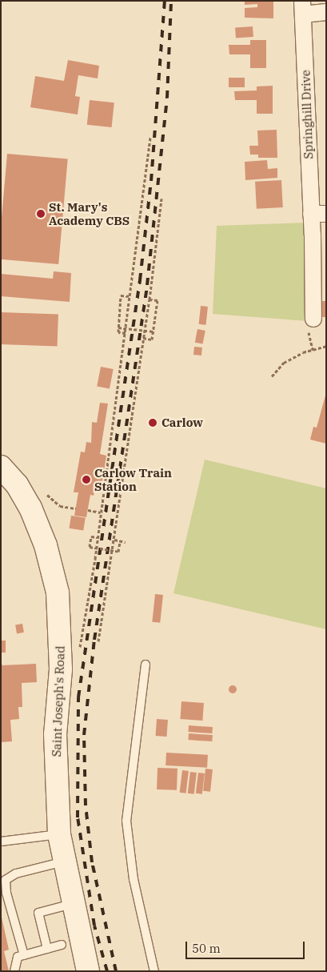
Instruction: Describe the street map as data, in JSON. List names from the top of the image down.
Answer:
{
  "streets": {
    "street": ["Springhill Drive", "Saint Joseph's Road"]
  },
  "places": ["St. Mary's Academy CBS", "Carlow", "Carlow Train Station"],
  "scale_bar": "50 m"
}
